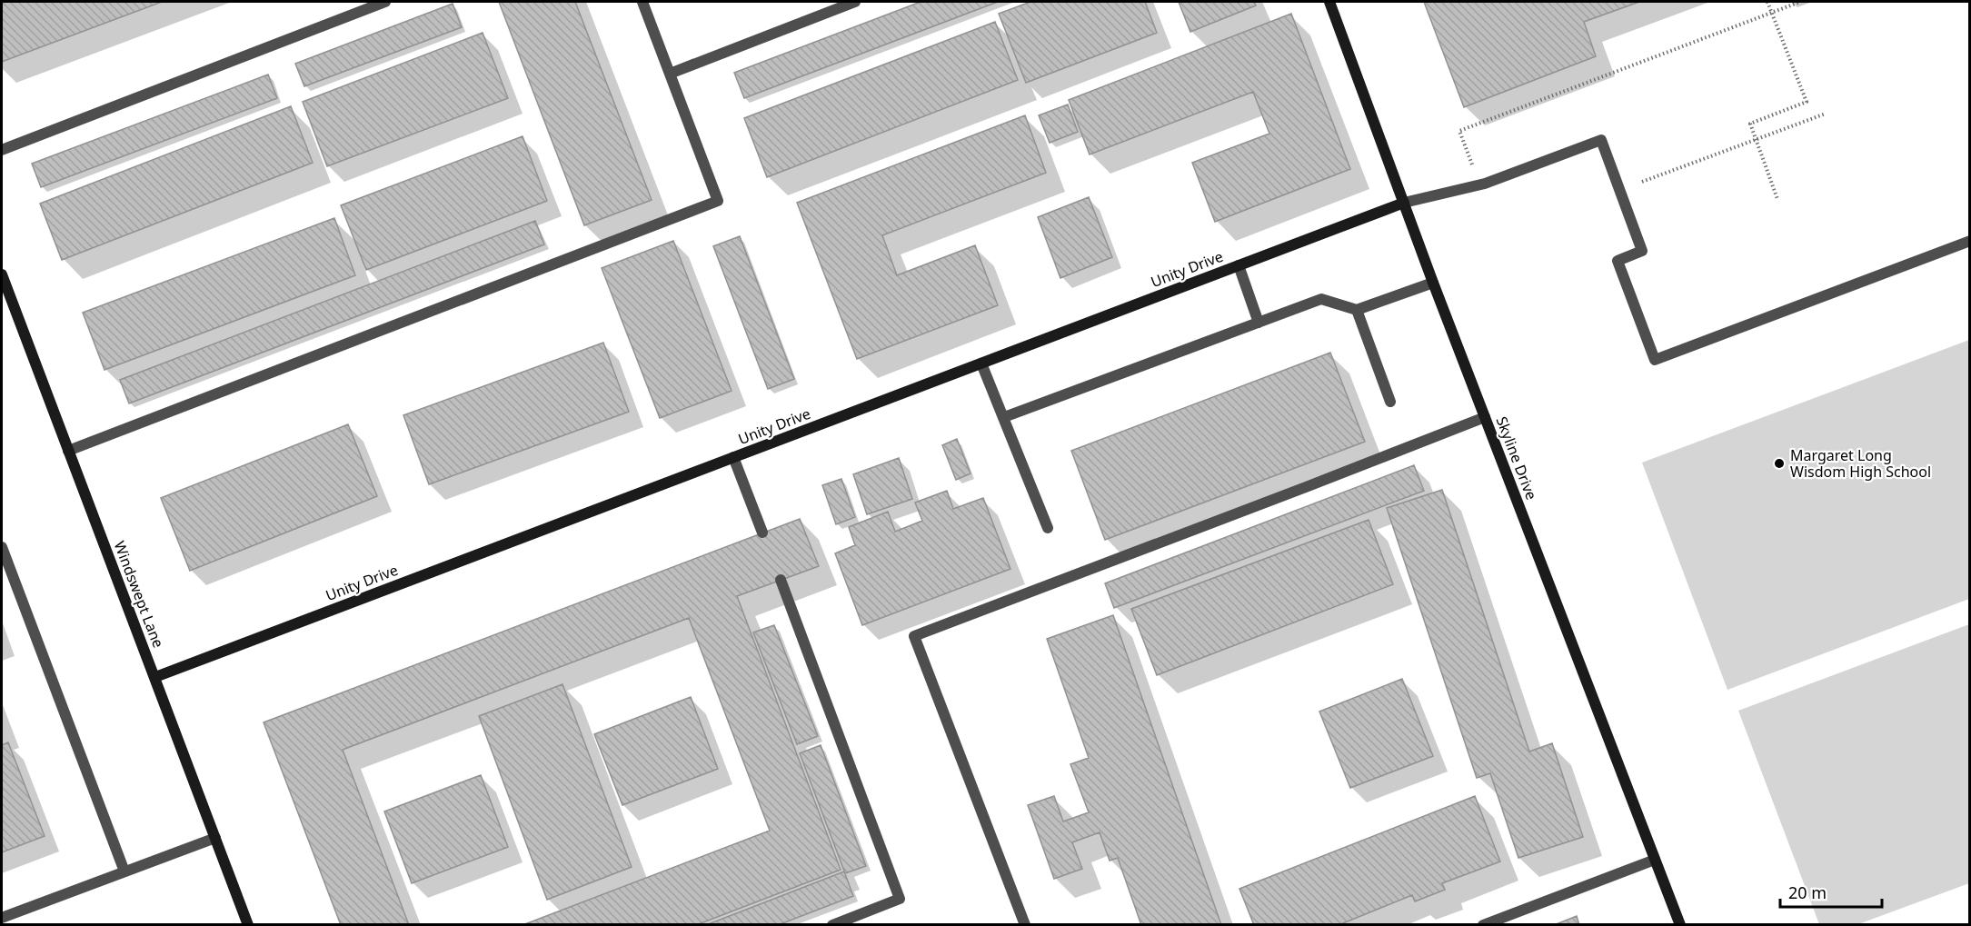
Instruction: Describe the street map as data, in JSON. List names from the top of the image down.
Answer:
{
  "streets": {
    "street": ["Unity Drive", "Skyline Drive", "Windswept Lane"]
  },
  "crossings": [
    ["Unity Drive", "Skyline Drive"],
    ["Unity Drive", "Windswept Lane"]
  ],
  "places": ["Margaret Long Wisdom High School"],
  "scale_bar": "20 m"
}
